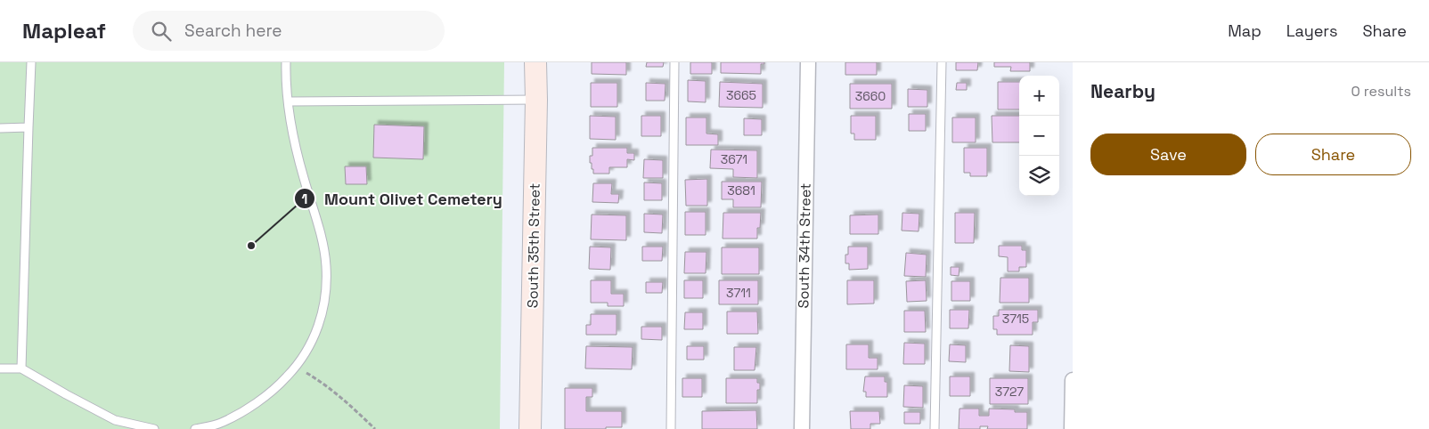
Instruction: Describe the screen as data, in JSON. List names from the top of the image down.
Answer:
{
  "streets": {
    "main road": ["South 35th Street"],
    "street": ["South 34th Street"]
  },
  "places": ["Mount Olivet Cemetery"],
  "house_numbers": [
    "3665",
    "3660",
    "3671",
    "3681",
    "3711",
    "3715",
    "3727"
  ],
  "page": {
    "header": "Mapleaf",
    "search": "Search here",
    "nav": ["Map", "Layers", "Share"],
    "heading": ["Nearby", "0 results"],
    "map_buttons": ["+", "−"],
    "buttons": ["Save", "Share"]
  }
}
